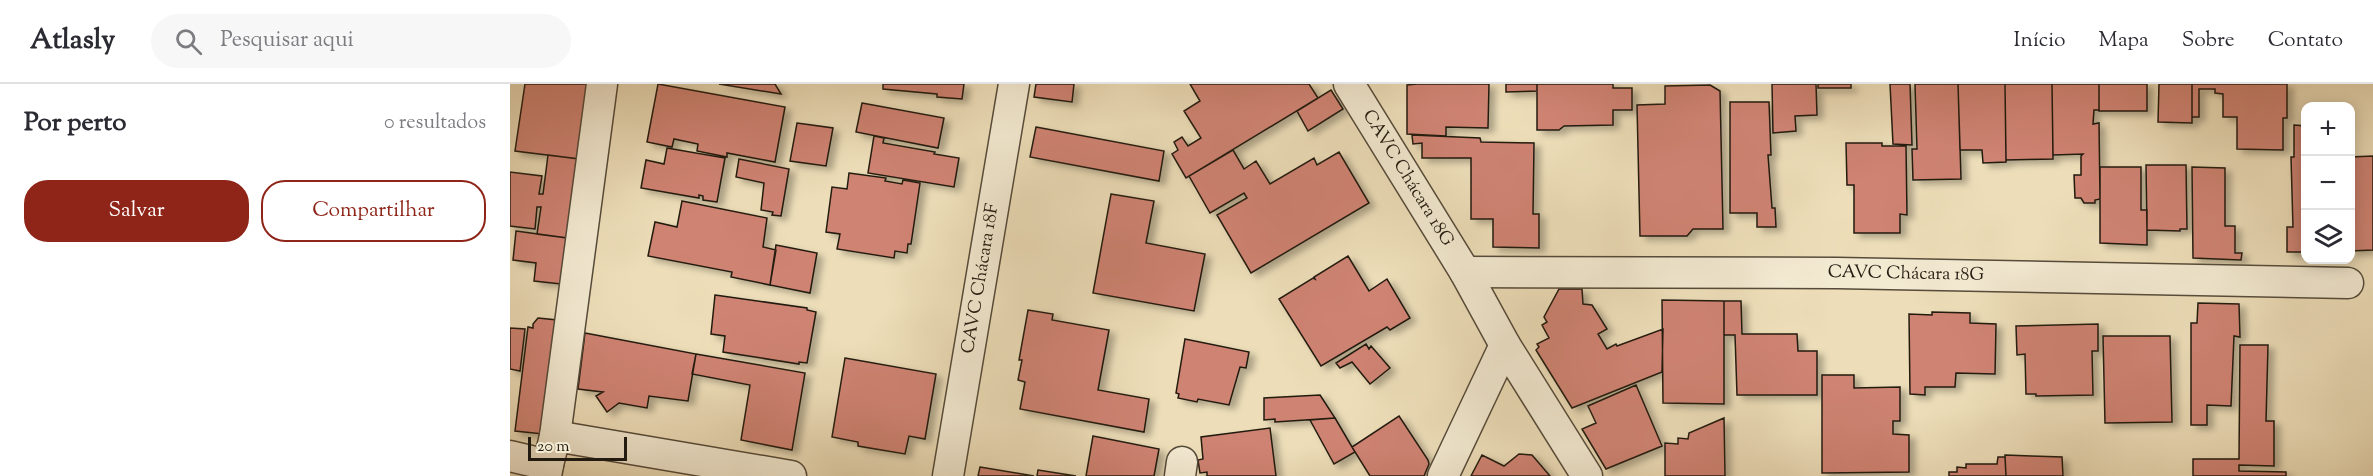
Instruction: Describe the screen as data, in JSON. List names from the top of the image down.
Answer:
{
  "streets": {
    "street": ["CAVC Chácara 18G", "CAVC Chácara 18F"]
  },
  "scale_bar": "20 m",
  "page": {
    "header": "Atlasly",
    "search": "Pesquisar aqui",
    "nav": [
      "Início",
      "Mapa",
      "Sobre",
      "Contato"
    ],
    "heading": ["Por perto", "0 resultados"],
    "map_buttons": ["+", "−"],
    "buttons": ["Salvar", "Compartilhar"],
    "scale": "20 m"
  }
}
